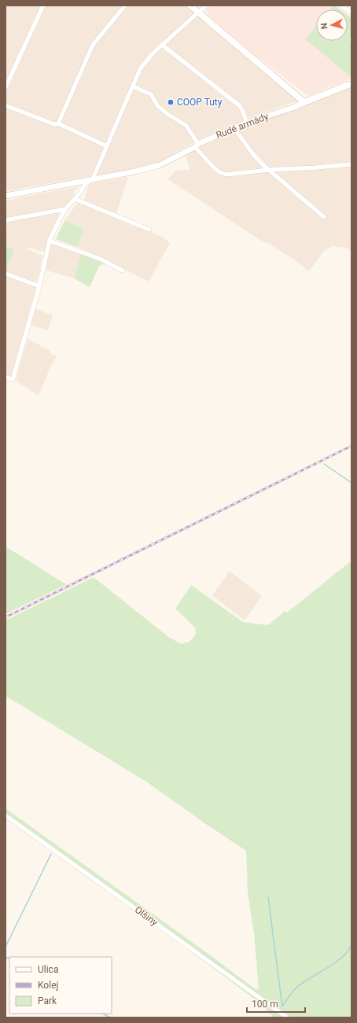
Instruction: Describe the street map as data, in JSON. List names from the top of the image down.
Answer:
{
  "streets": {
    "main road": ["Rudé armády"],
    "street": ["Olšiny"]
  },
  "places": ["COOP Tuty"],
  "legend": ["Ulica", "Kolej", "Park"],
  "scale_bar": "100 m",
  "north": "left"
}
